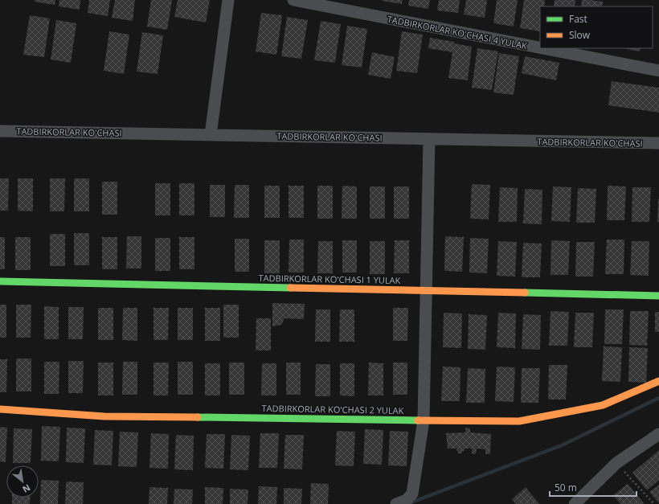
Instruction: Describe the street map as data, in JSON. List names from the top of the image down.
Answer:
{
  "streets": {
    "street": [
      "TADBIRKORLAR KO'CHASI 4 YULAK",
      "TADBIRKORLAR KO'CHASI",
      "TADBIRKORLAR KO'CHASI 1 YULAK",
      "TADBIRKORLAR KO'CHASI 2 YULAK"
    ]
  },
  "legend": ["Fast", "Slow"],
  "scale_bar": "50 m",
  "north": "bottom right"
}
